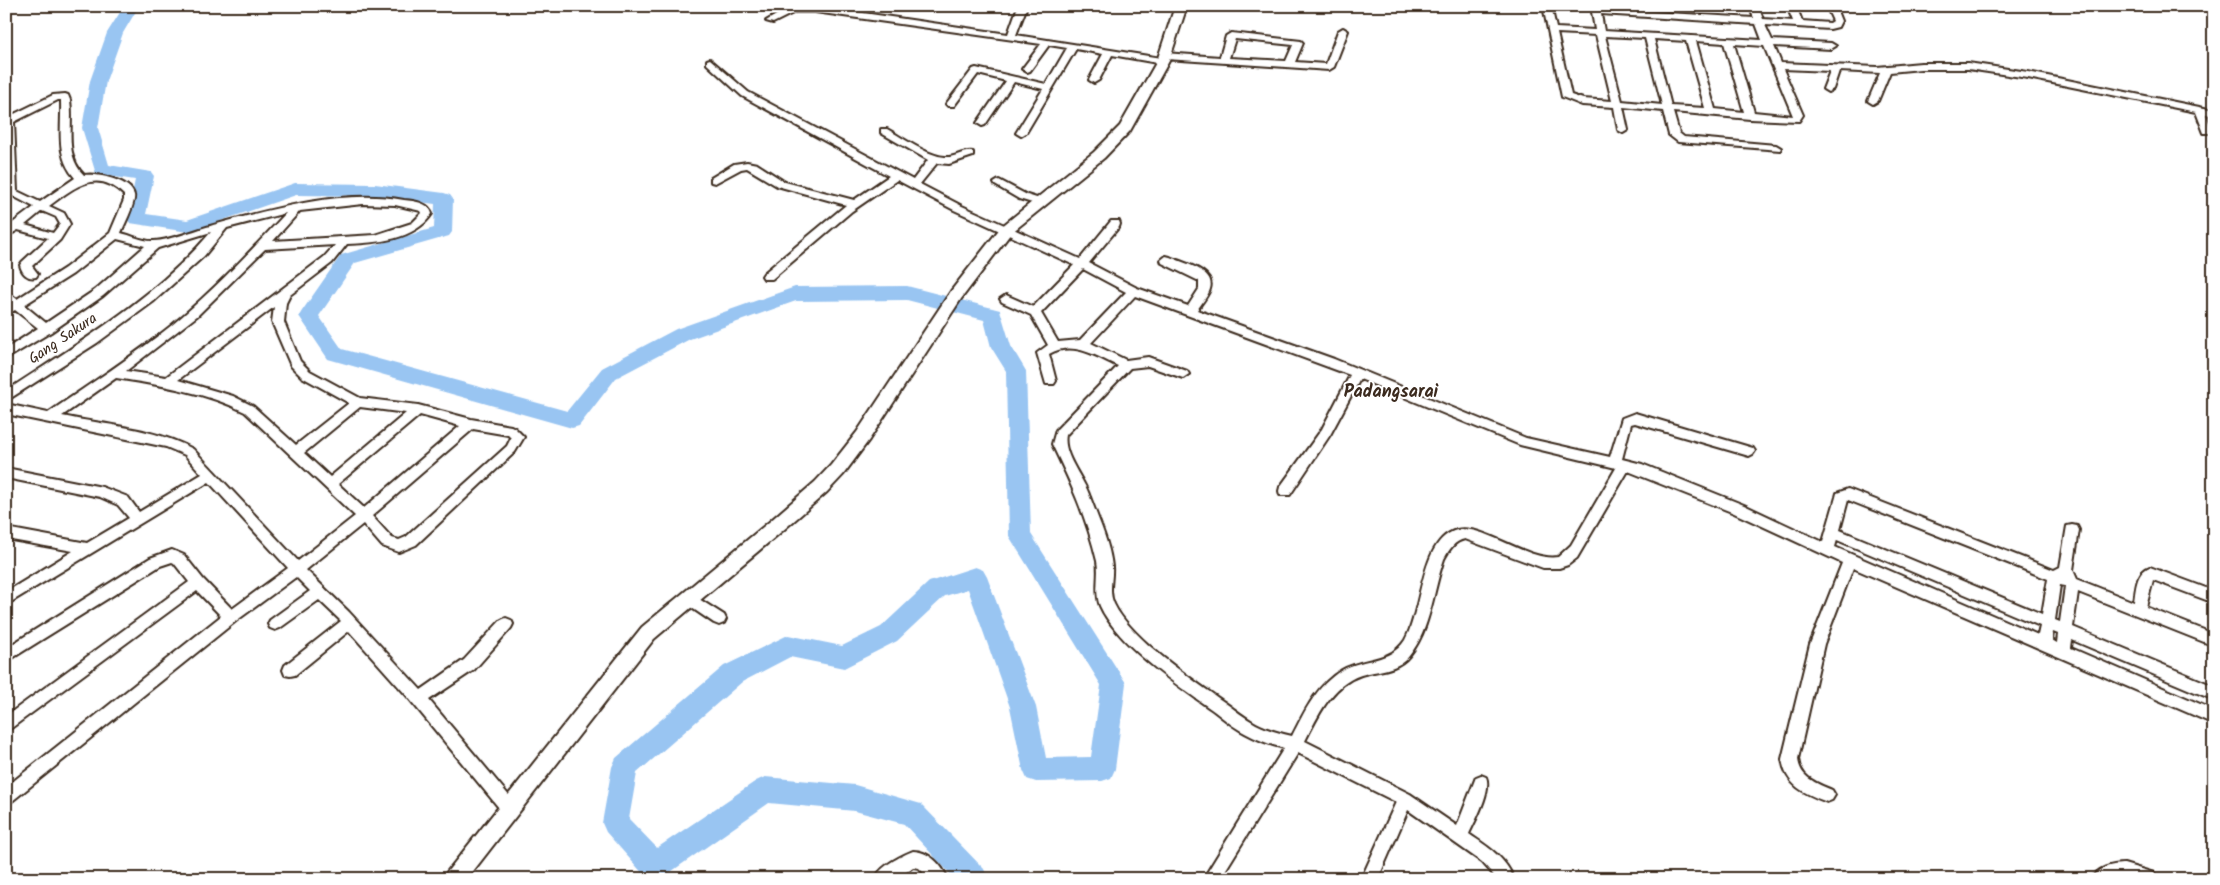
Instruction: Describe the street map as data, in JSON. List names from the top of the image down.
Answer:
{
  "streets": {
    "street": ["Gang Sakura"]
  },
  "districts": ["Padangsarai"]
}
